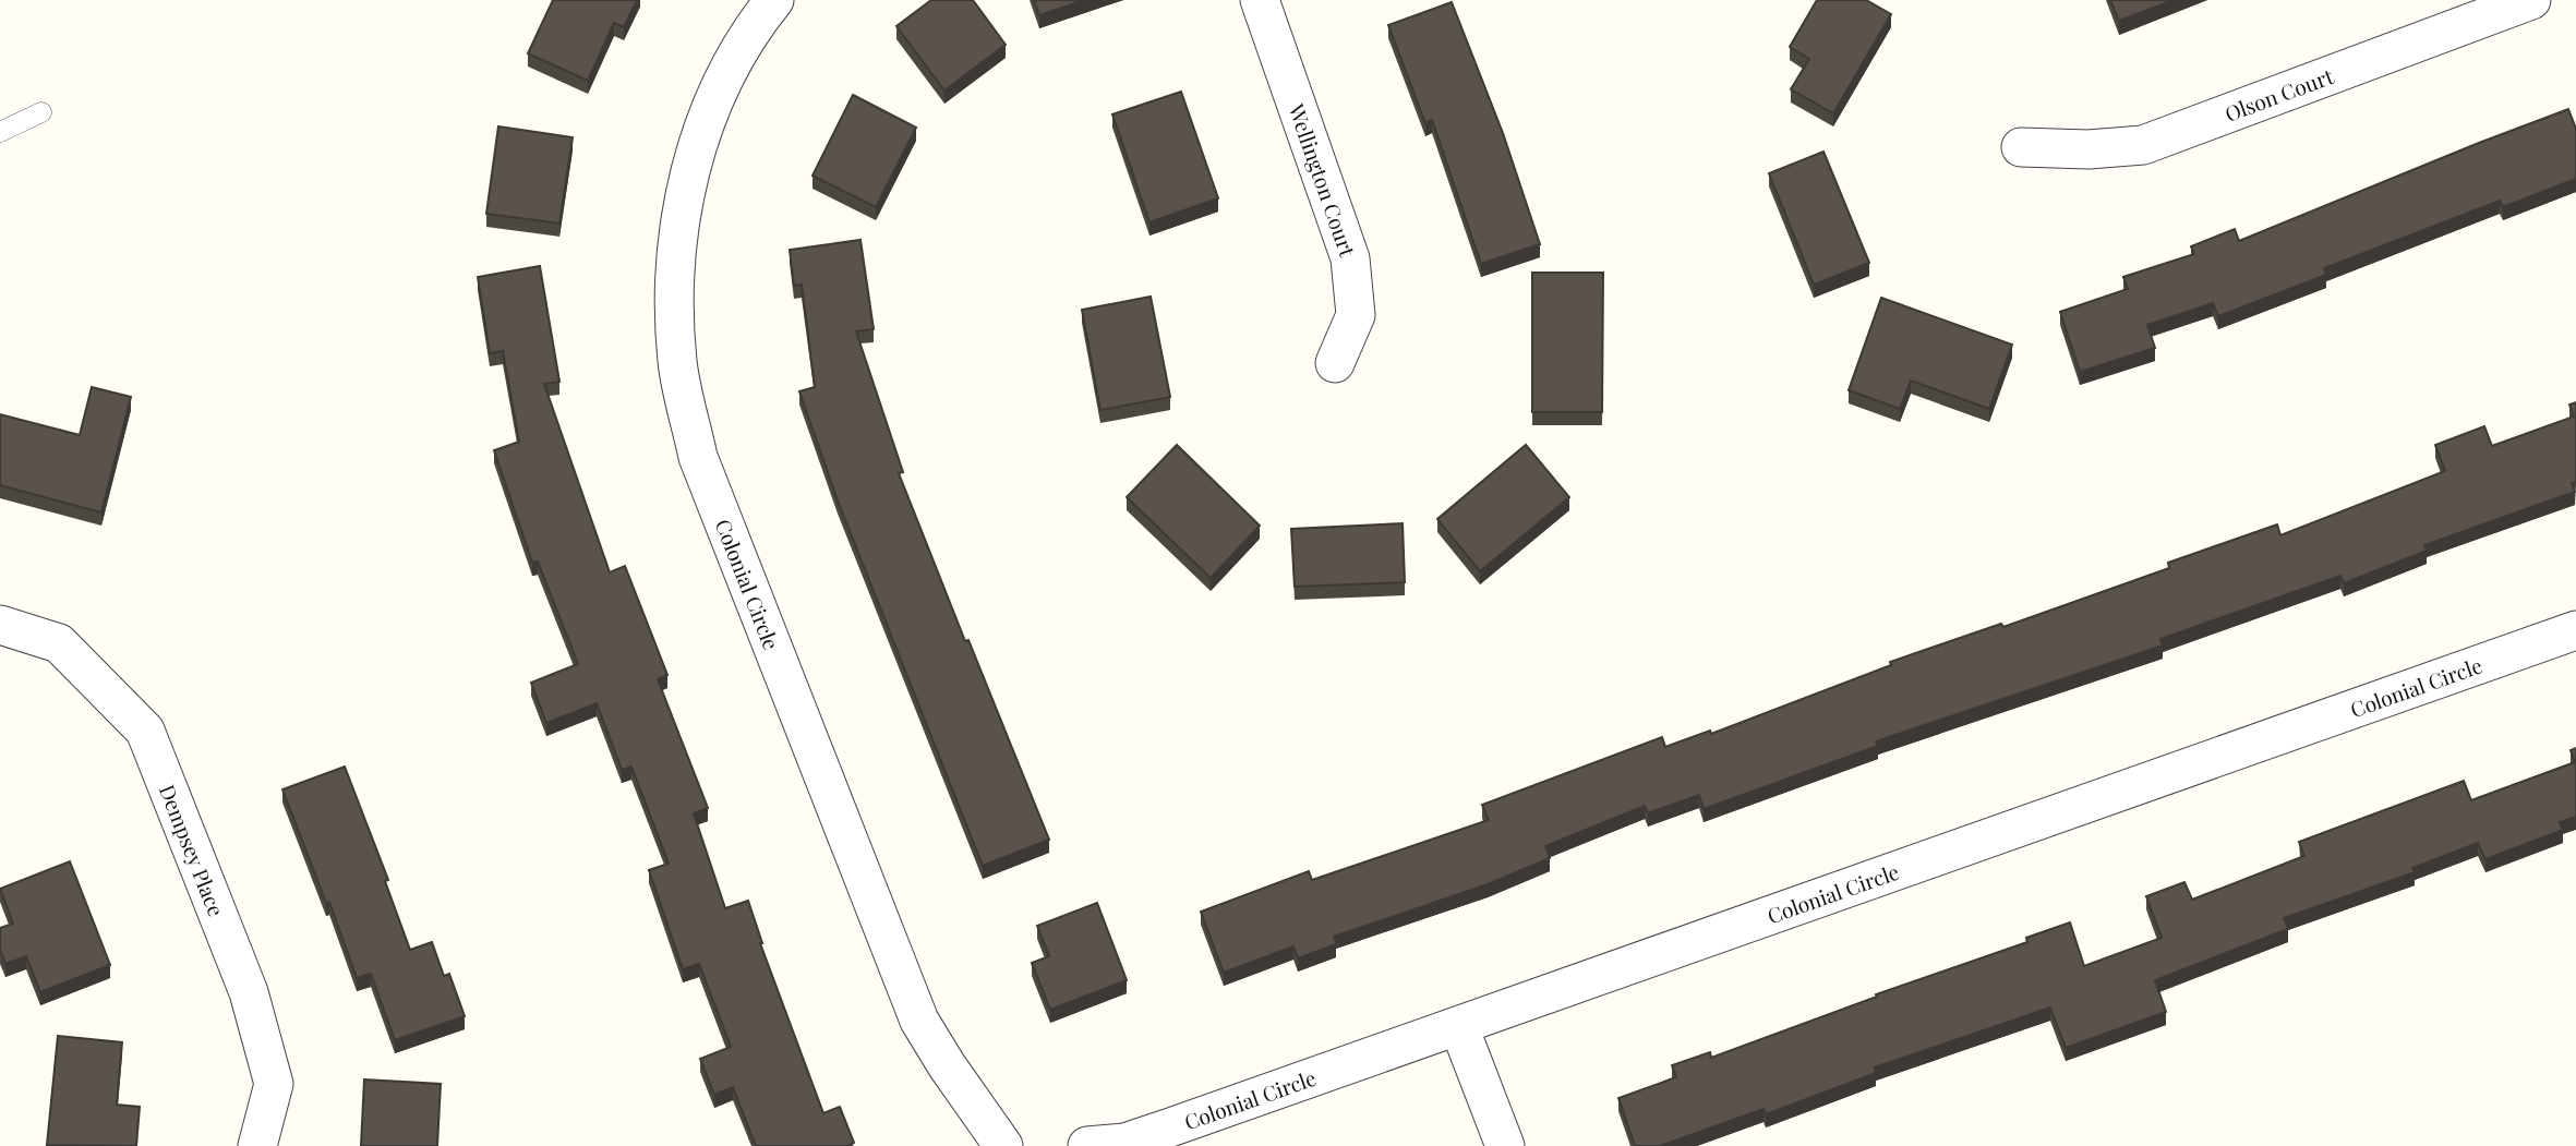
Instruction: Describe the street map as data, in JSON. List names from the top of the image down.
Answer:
{
  "streets": {
    "street": [
      "Olson Court",
      "Wellington Court",
      "Colonial Circle",
      "Dempsey Place"
    ]
  }
}
